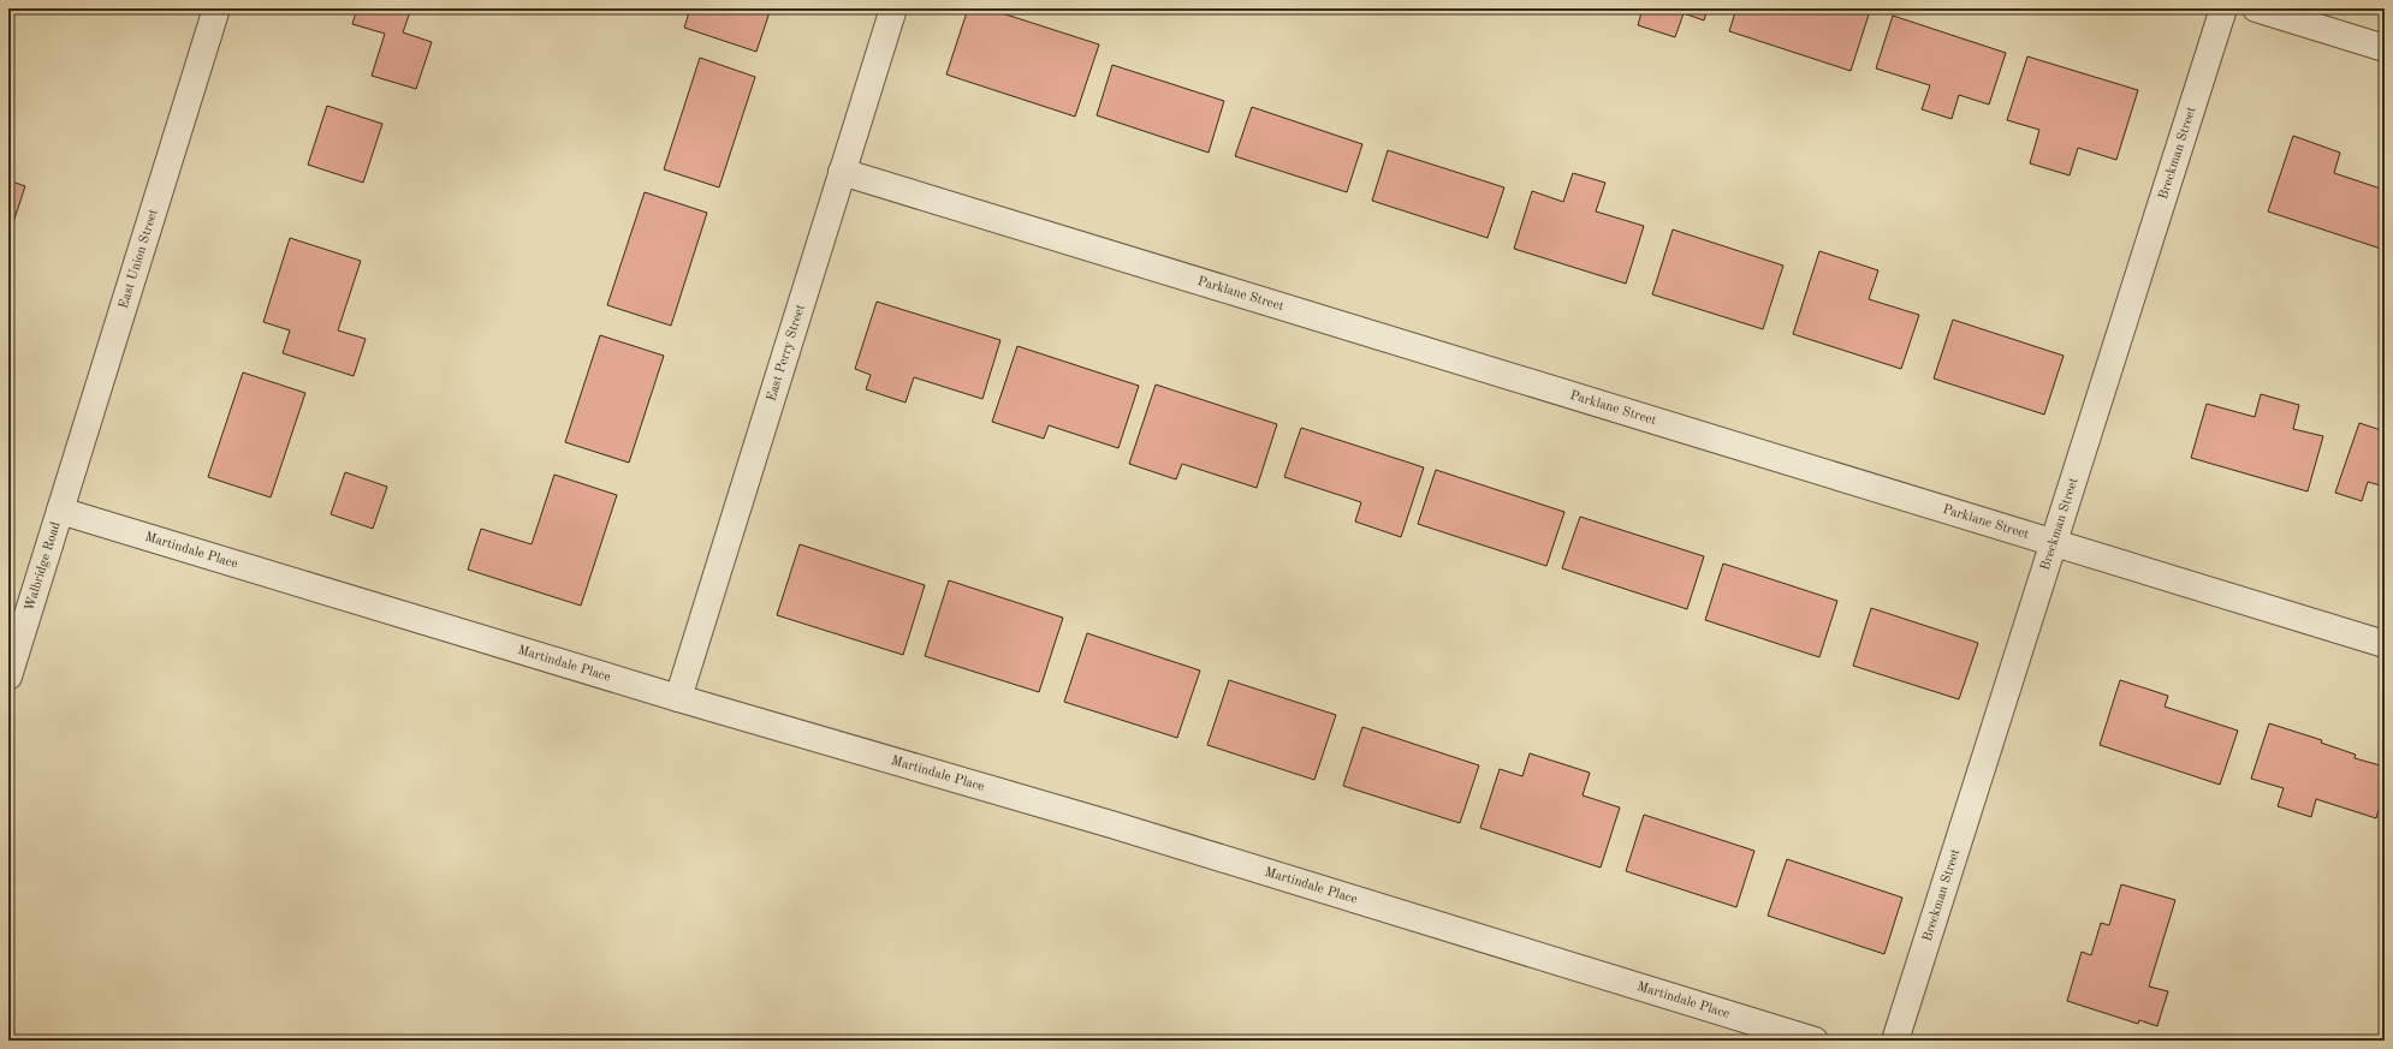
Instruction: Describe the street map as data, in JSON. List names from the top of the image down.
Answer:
{
  "streets": {
    "street": [
      "Breckman Street",
      "East Union Street",
      "Parklane Street",
      "East Perry Street",
      "Martindale Place",
      "Walbridge Road"
    ]
  },
  "crossings": [
    ["Breckman Street", "Parklane Street"],
    ["East Union Street", "Martindale Place"],
    ["East Union Street", "Walbridge Road"],
    ["Parklane Street", "East Perry Street"],
    ["East Perry Street", "Martindale Place"],
    ["Martindale Place", "Walbridge Road"]
  ]
}
